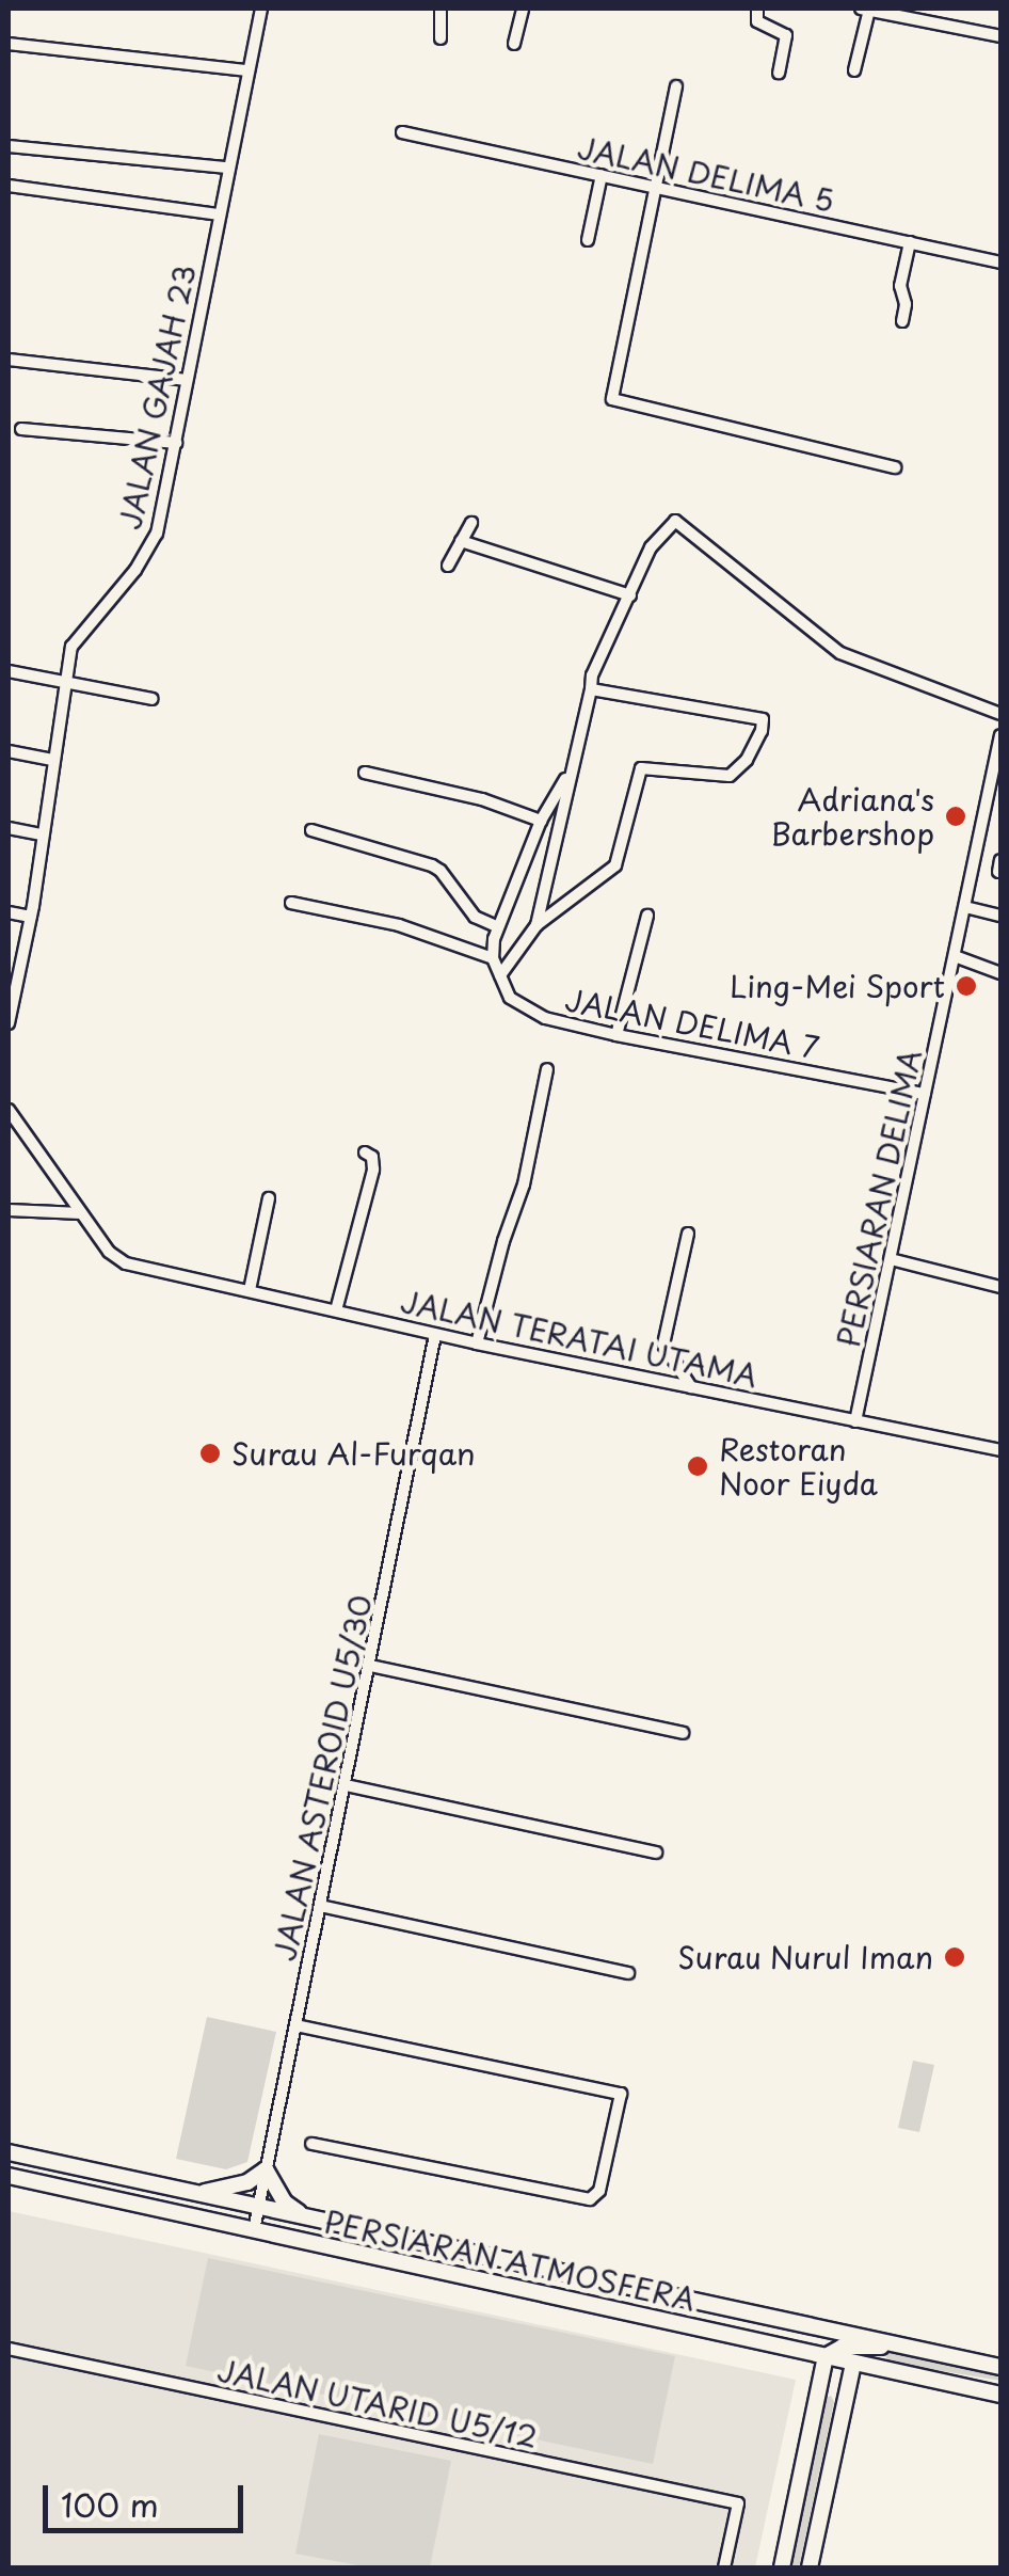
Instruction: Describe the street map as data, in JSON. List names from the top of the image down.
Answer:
{
  "streets": {
    "street": [
      "JALAN DELIMA 5",
      "JALAN GAJAH 23",
      "JALAN DELIMA 7",
      "PERSIARAN DELIMA",
      "JALAN TERATAI UTAMA",
      "JALAN ASTEROID U5/30",
      "PERSIARAN ATMOSFERA",
      "JALAN UTARID U5/12"
    ]
  },
  "crossings": [
    ["JALAN DELIMA 7", "PERSIARAN DELIMA"],
    ["PERSIARAN DELIMA", "JALAN TERATAI UTAMA"],
    ["JALAN TERATAI UTAMA", "JALAN ASTEROID U5/30"],
    ["JALAN ASTEROID U5/30", "PERSIARAN ATMOSFERA"]
  ],
  "places": [
    "Adriana's Barbershop",
    "Ling-Mei Sport",
    "Surau Al-Furqan",
    "Restoran Noor Eiyda",
    "Surau Nurul Iman"
  ],
  "scale_bar": "100 m"
}
